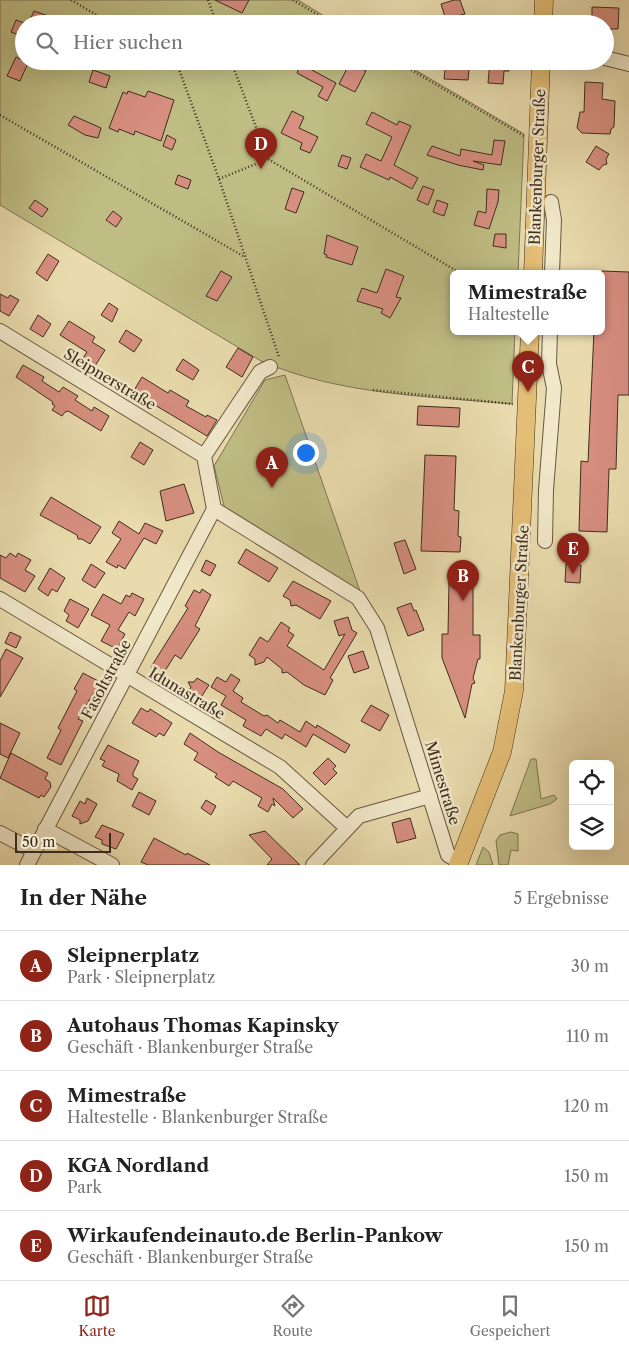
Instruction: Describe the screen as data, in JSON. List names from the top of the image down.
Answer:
{
  "streets": {
    "main road": ["Blankenburger Straße"],
    "street": [
      "Sleipnerstraße",
      "Fasoltstraße",
      "Idunastraße",
      "Mimestraße"
    ]
  },
  "crossings": [
    ["Blankenburger Straße", "Mimestraße"],
    ["Fasoltstraße", "Idunastraße"],
    ["Fasoltstraße", "Mimestraße"]
  ],
  "scale_bar": "50 m",
  "page": {
    "search": "Hier suchen",
    "pins": [
      "D",
      "C",
      "A",
      "E",
      "B"
    ],
    "popup": ["Mimestraße", "Haltestelle"],
    "scale": "50 m",
    "heading": ["In der Nähe", "5 Ergebnisse"],
    "list": [
      {
        "mark": "A",
        "name": "Sleipnerplatz",
        "note": "Park · Sleipnerplatz",
        "value": "30 m"
      },
      {
        "mark": "B",
        "name": "Autohaus Thomas Kapinsky",
        "note": "Geschäft · Blankenburger Straße",
        "value": "110 m"
      },
      {
        "mark": "C",
        "name": "Mimestraße",
        "note": "Haltestelle · Blankenburger Straße",
        "value": "120 m"
      },
      {
        "mark": "D",
        "name": "KGA Nordland",
        "note": "Park",
        "value": "150 m"
      },
      {
        "mark": "E",
        "name": "Wirkaufendeinauto.de Berlin-Pankow",
        "note": "Geschäft · Blankenburger Straße",
        "value": "150 m"
      }
    ],
    "nav": ["Karte", "Route", "Gespeichert"]
  }
}
